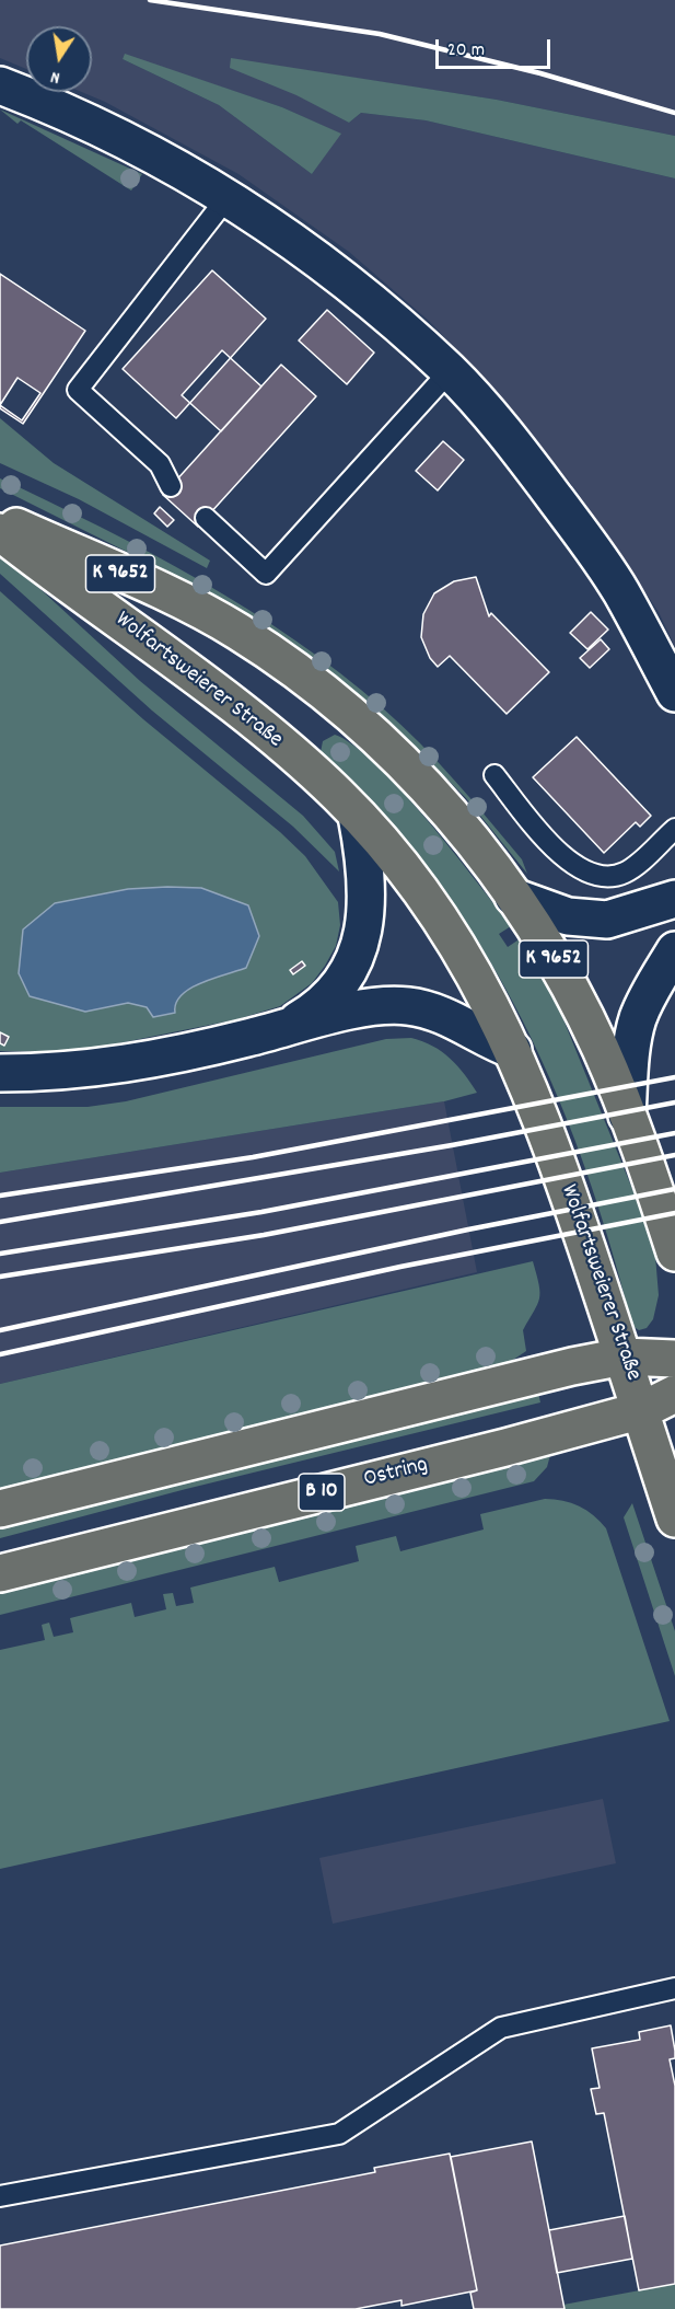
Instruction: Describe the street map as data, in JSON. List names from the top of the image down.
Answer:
{
  "streets": {
    "main road": [
      "K 9652",
      "Wolfartsweierer Straße",
      "Ostring",
      "B 10"
    ]
  },
  "crossings": [
    ["Wolfartsweierer Straße", "Ostring"]
  ],
  "scale_bar": "20 m",
  "north": "bottom"
}
